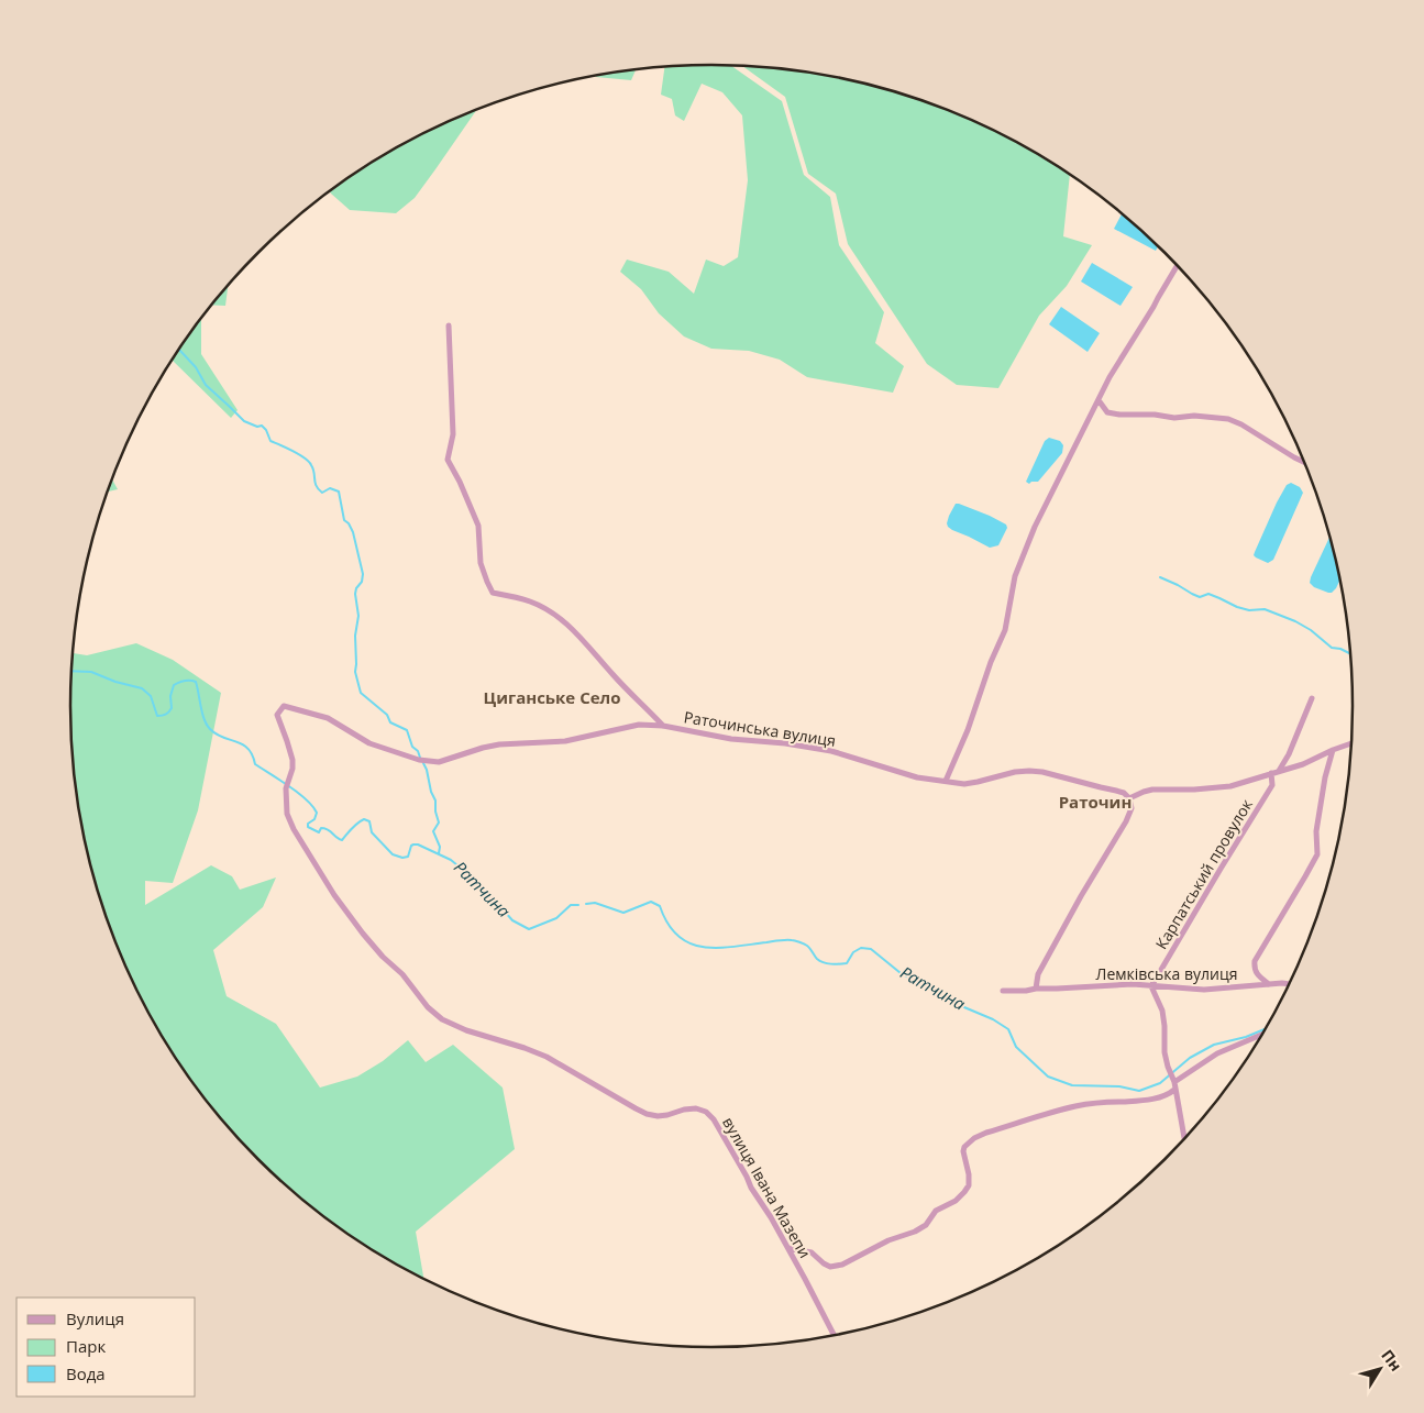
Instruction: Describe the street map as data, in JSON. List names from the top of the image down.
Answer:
{
  "streets": {
    "street": [
      "Раточинська вулиця",
      "Карпатський провулок",
      "Лемківська вулиця",
      "вулиця Івана Мазепи"
    ]
  },
  "crossings": [
    ["Раточинська вулиця", "вулиця Івана Мазепи"],
    ["Карпатський провулок", "Лемківська вулиця"]
  ],
  "districts": ["Циганське Село", "Раточин"],
  "water": ["Ратчина"],
  "legend": ["Вулиця", "Парк", "Вода"],
  "north": "top right"
}
